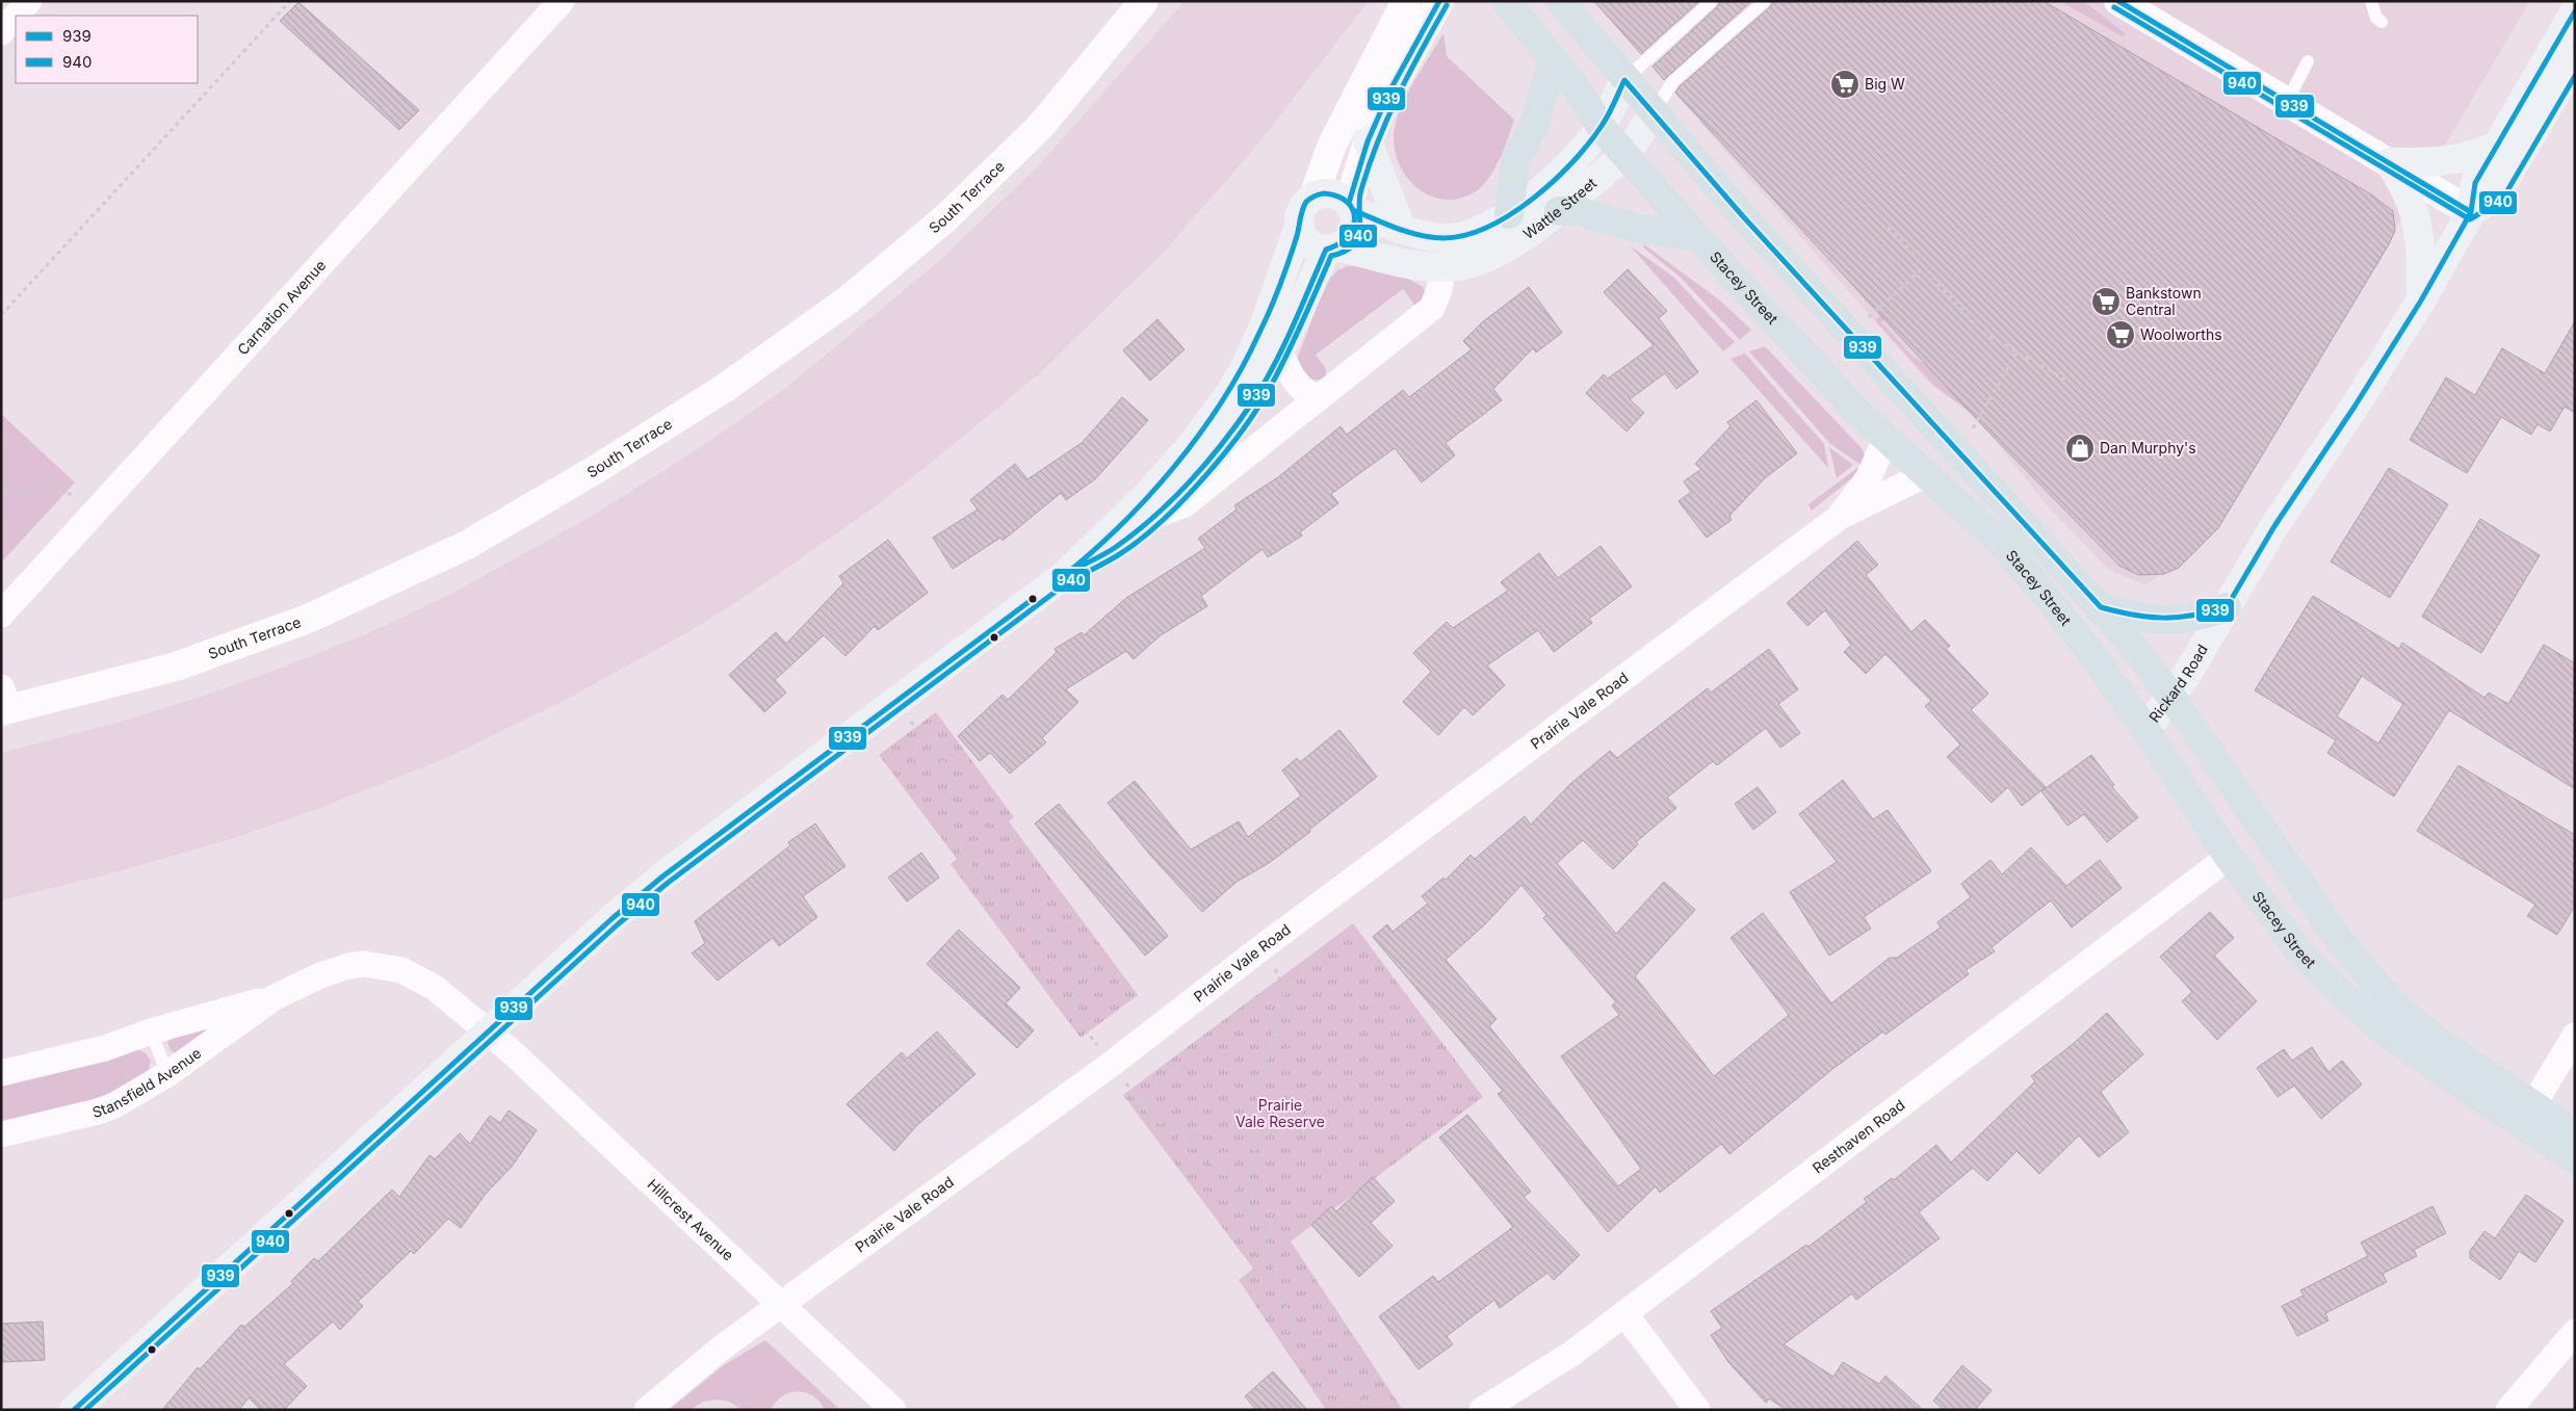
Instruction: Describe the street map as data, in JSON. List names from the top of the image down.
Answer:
{
  "streets": {
    "highway": ["Stacey Street"],
    "main road": ["Wattle Street", "Rickard Road"],
    "street": [
      "South Terrace",
      "Carnation Avenue",
      "Prairie Vale Road",
      "Stansfield Avenue",
      "Resthaven Road",
      "Hillcrest Avenue"
    ]
  },
  "crossings": [
    ["Wattle Street", "Stacey Street"],
    ["Stacey Street", "Rickard Road"],
    ["Stacey Street", "Prairie Vale Road"],
    ["Stacey Street", "Resthaven Road"],
    ["Prairie Vale Road", "Hillcrest Avenue"],
    ["Stansfield Avenue", "Hillcrest Avenue"]
  ],
  "parks": ["Prairie Vale Reserve"],
  "places": {
    "supermarket": ["Big W", "Bankstown Central", "Woolworths"],
    "shop": ["Dan Murphy's"]
  },
  "lines": ["transit line 939", "transit line 940"],
  "legend": ["939", "940"]
}
